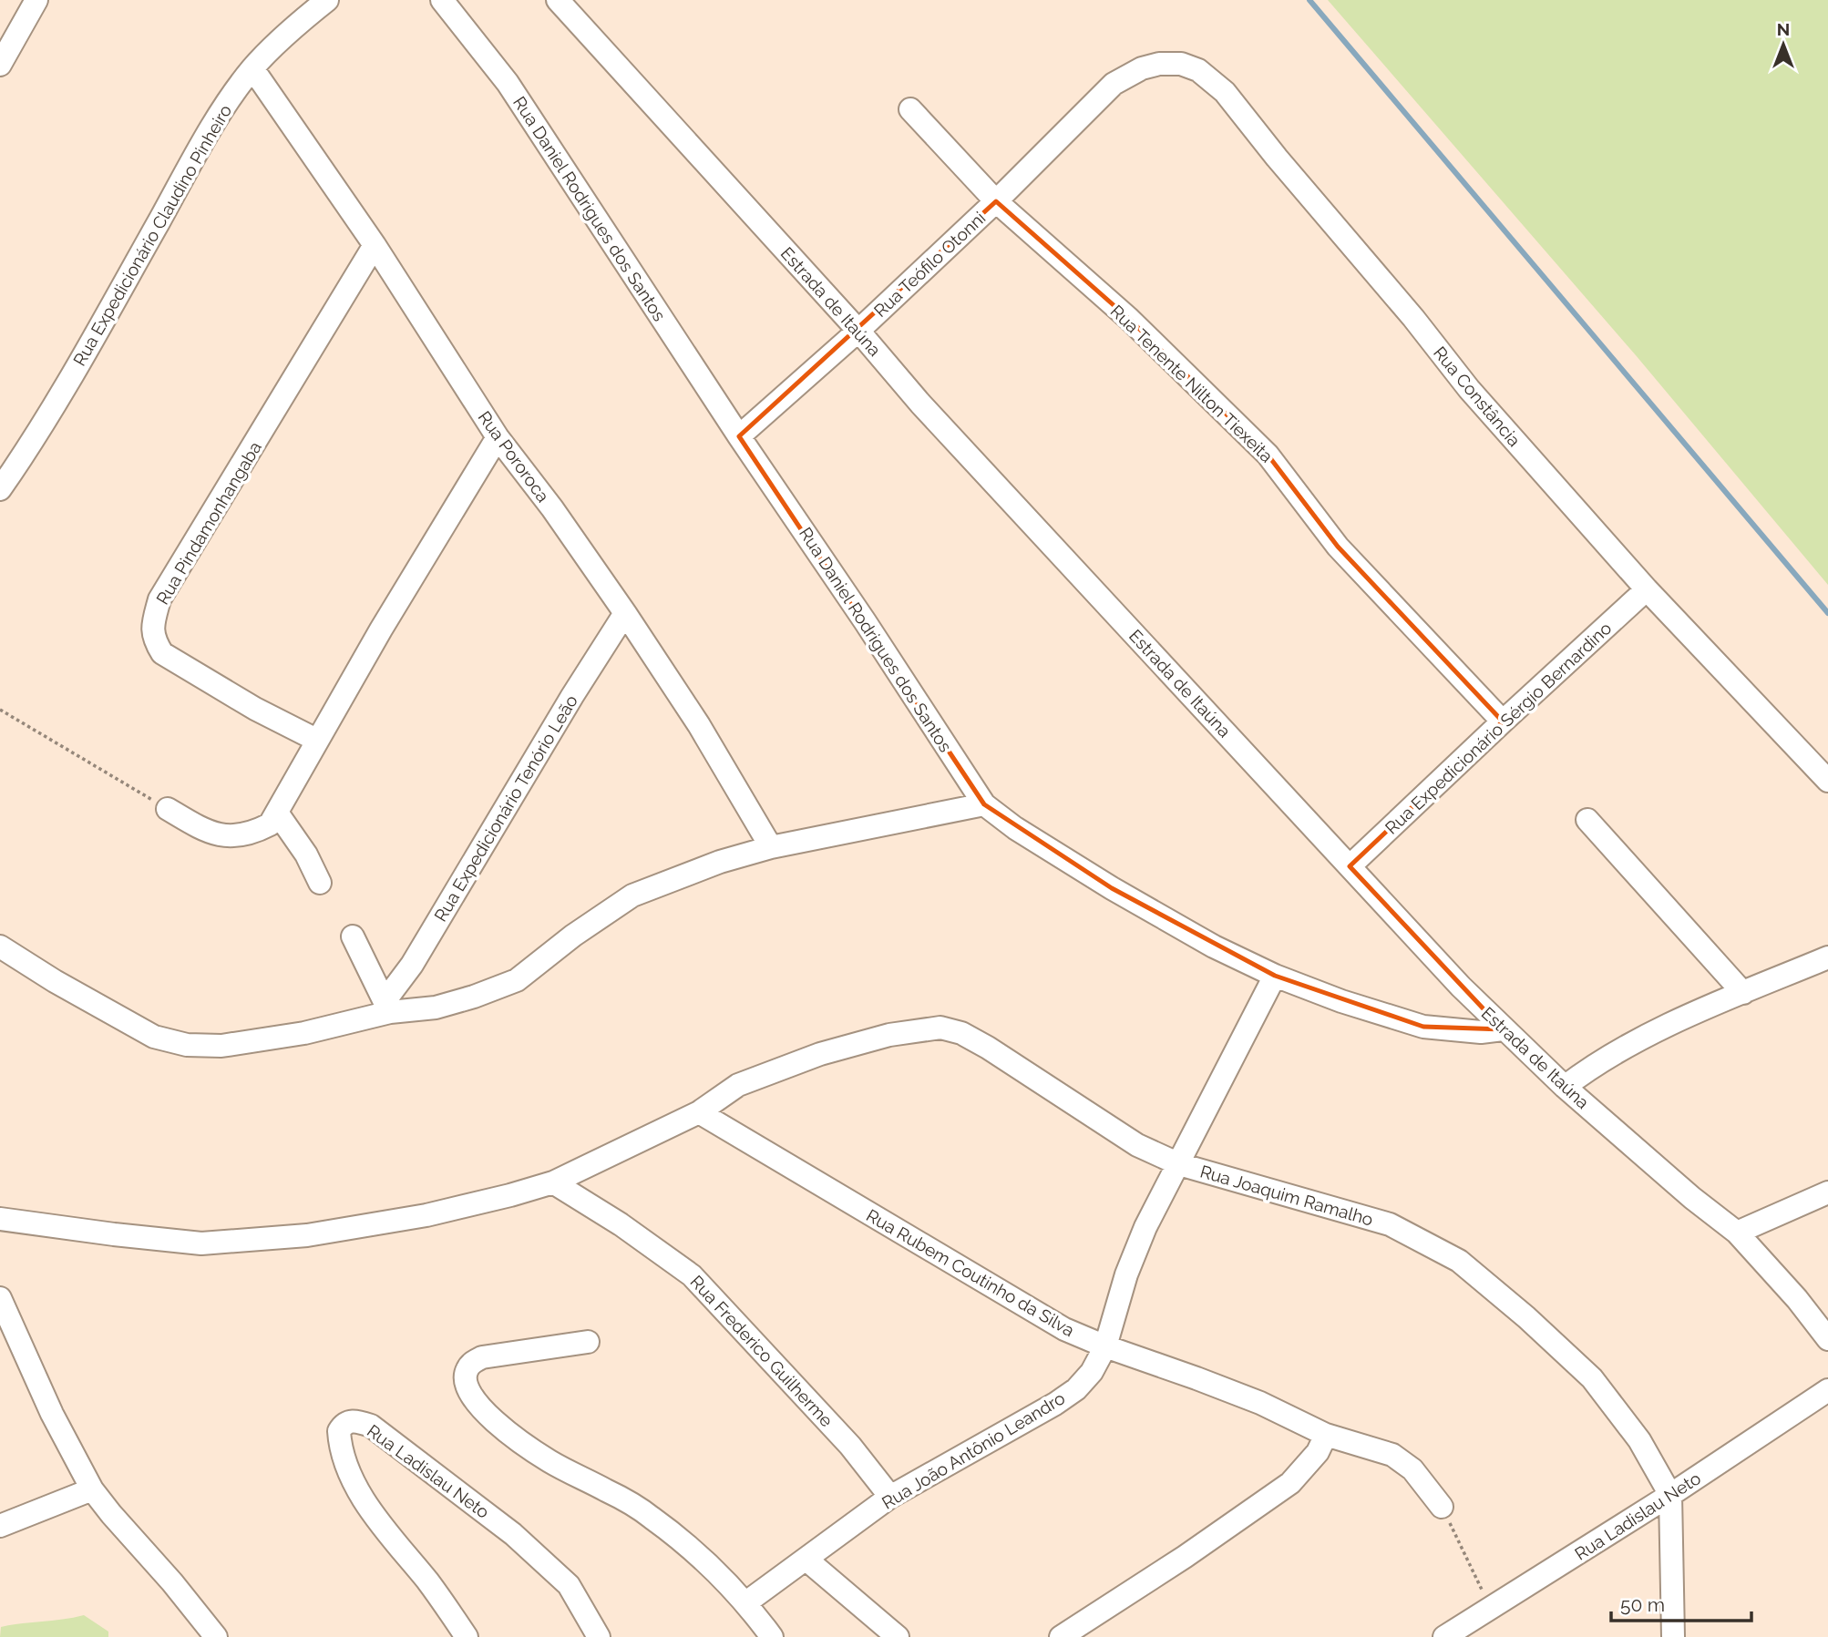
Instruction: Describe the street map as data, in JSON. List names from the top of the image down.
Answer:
{
  "streets": {
    "street": [
      "Rua Daniel Rodrigues dos Santos",
      "Rua Expedicionário Claudino Pinheiro",
      "Rua Teófilo Otonni",
      "Estrada de Itaúna",
      "Rua Tenente Nilton Tiexeita",
      "Rua Constância",
      "Rua Pororoca",
      "Rua Pindamonhangaba",
      "Rua Expedicionário Sérgio Bernardino",
      "Rua Expedicionário Tenório Leão",
      "Rua Joaquim Ramalho",
      "Rua Rubem Coutinho da Silva",
      "Rua Frederico Guilherme",
      "Rua João Antônio Leandro",
      "Rua Ladislau Neto"
    ]
  },
  "crossings": [
    ["Rua Daniel Rodrigues dos Santos", "Rua Teófilo Otonni"],
    ["Rua Daniel Rodrigues dos Santos", "Estrada de Itaúna"],
    ["Rua Daniel Rodrigues dos Santos", "Rua João Antônio Leandro"],
    ["Rua Expedicionário Claudino Pinheiro", "Rua Pororoca"],
    ["Rua Teófilo Otonni", "Estrada de Itaúna"],
    ["Rua Teófilo Otonni", "Rua Tenente Nilton Tiexeita"],
    ["Rua Teófilo Otonni", "Rua Constância"],
    ["Estrada de Itaúna", "Rua Expedicionário Sérgio Bernardino"],
    ["Rua Tenente Nilton Tiexeita", "Rua Expedicionário Sérgio Bernardino"],
    ["Rua Constância", "Rua Expedicionário Sérgio Bernardino"],
    ["Rua Pororoca", "Rua Pindamonhangaba"],
    ["Rua Pororoca", "Rua Expedicionário Tenório Leão"],
    ["Rua Joaquim Ramalho", "Rua Rubem Coutinho da Silva"],
    ["Rua Joaquim Ramalho", "Rua Frederico Guilherme"],
    ["Rua Joaquim Ramalho", "Rua João Antônio Leandro"],
    ["Rua Joaquim Ramalho", "Rua Ladislau Neto"],
    ["Rua Rubem Coutinho da Silva", "Rua João Antônio Leandro"],
    ["Rua Frederico Guilherme", "Rua João Antônio Leandro"]
  ],
  "scale_bar": "50 m",
  "north": "top"
}
